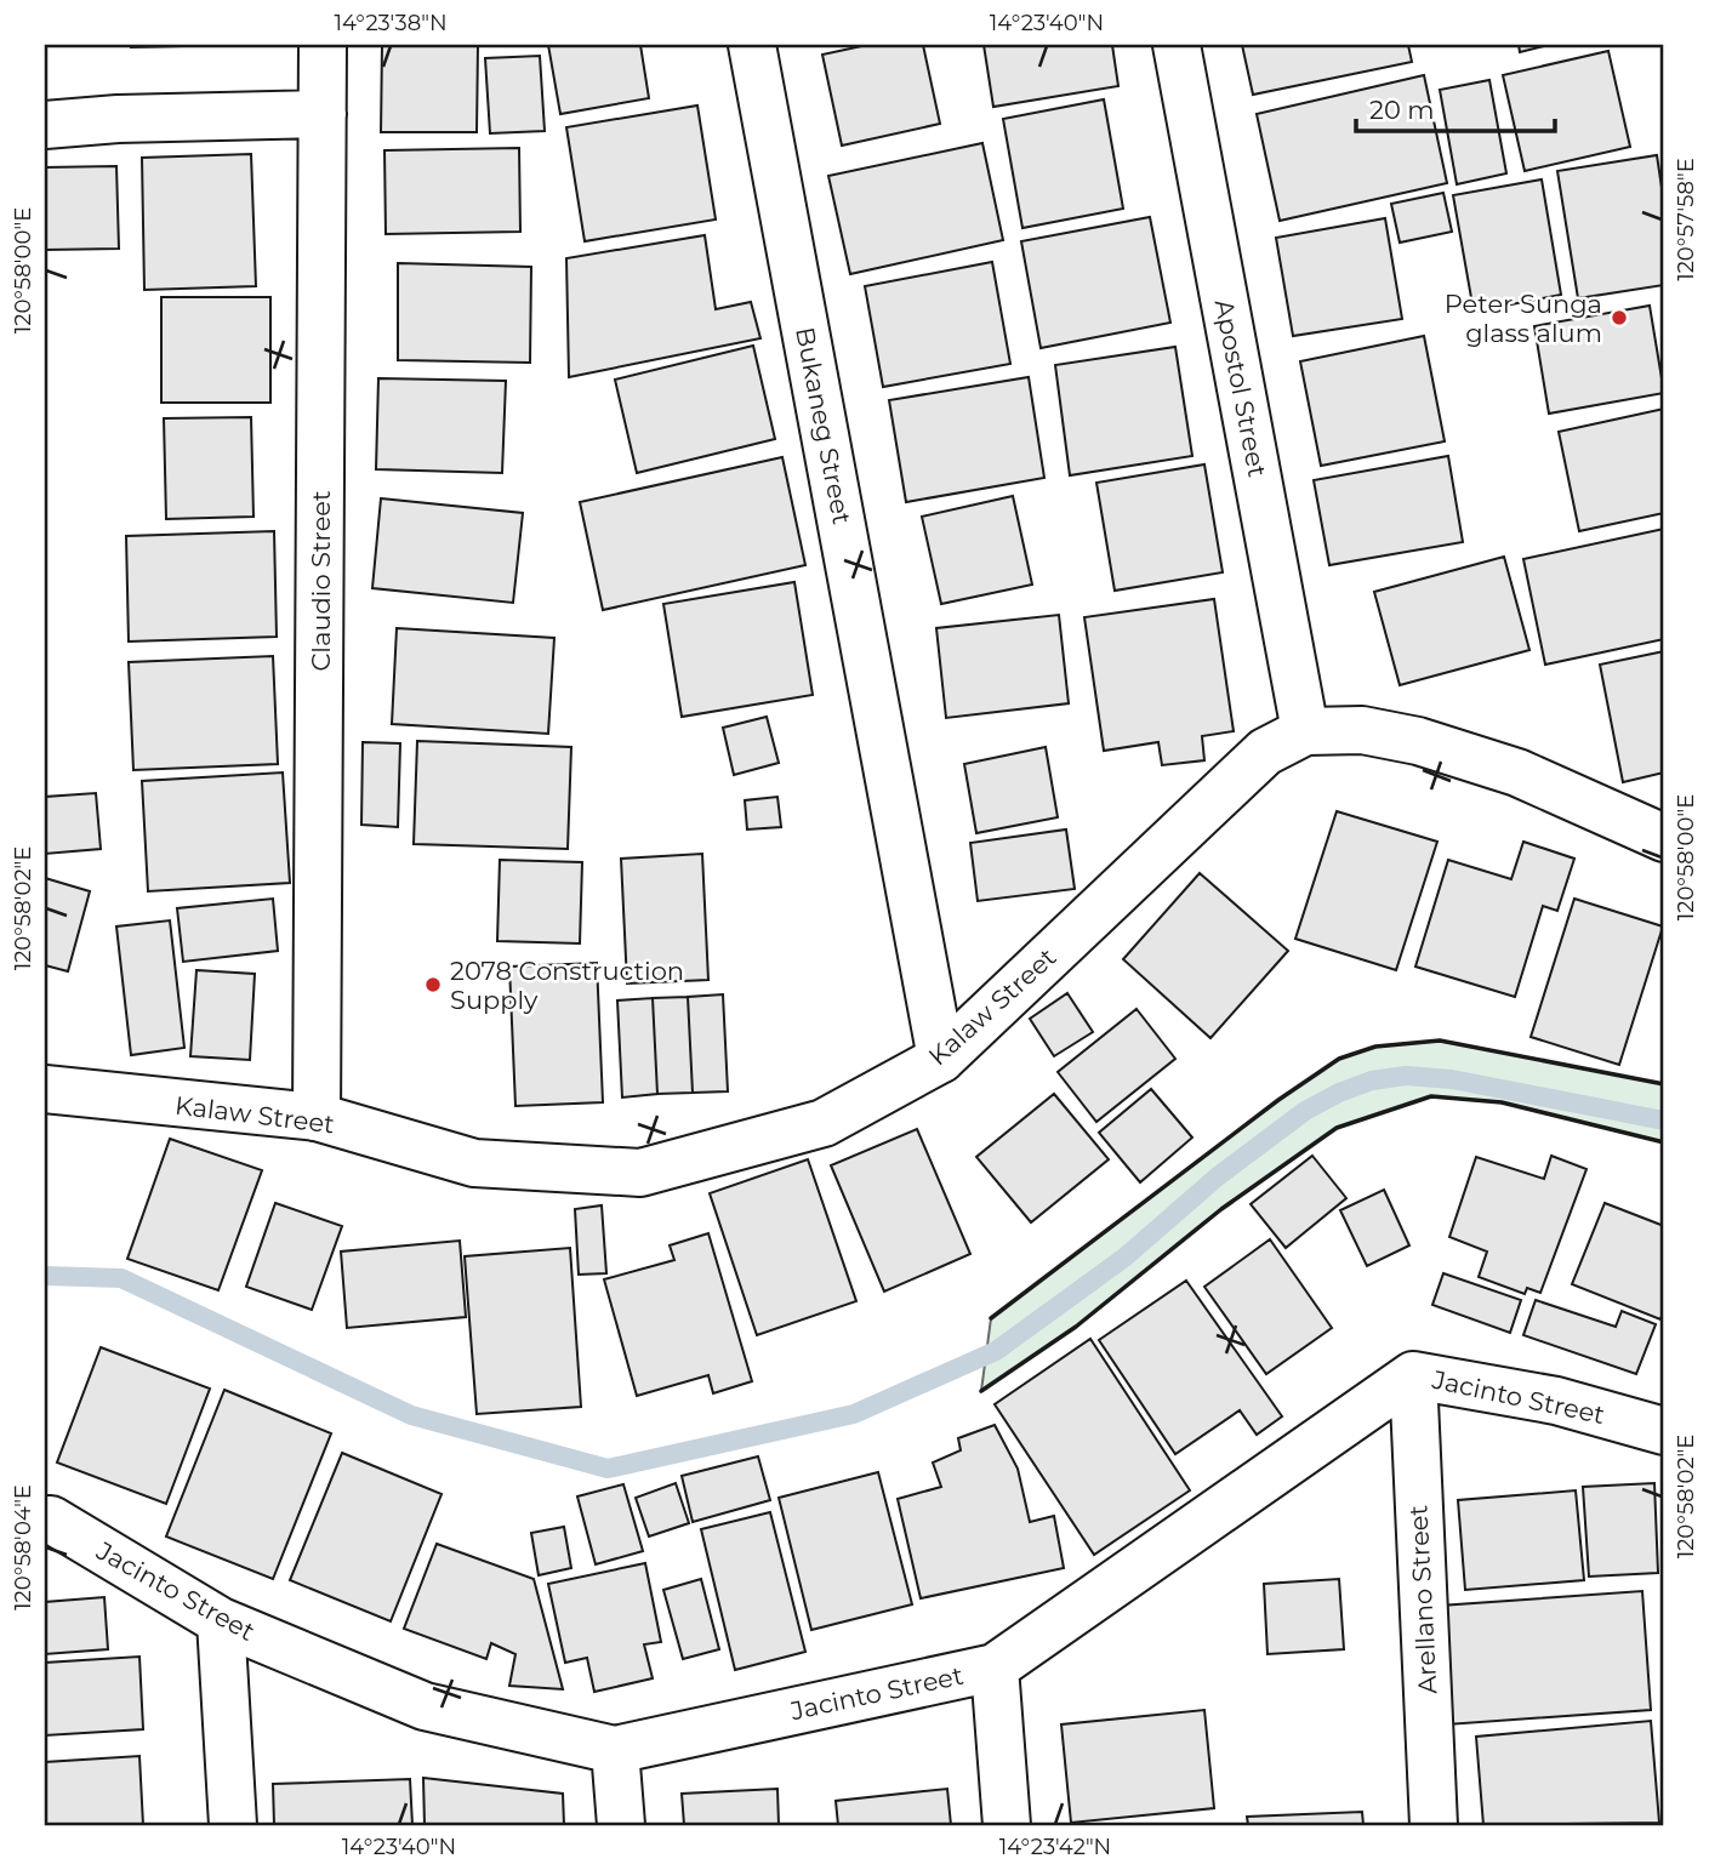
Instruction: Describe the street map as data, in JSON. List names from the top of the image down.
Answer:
{
  "streets": {
    "street": [
      "Apostol Street",
      "Bukaneg Street",
      "Claudio Street",
      "Kalaw Street",
      "Jacinto Street",
      "Arellano Street"
    ]
  },
  "crossings": [
    ["Apostol Street", "Kalaw Street"],
    ["Bukaneg Street", "Kalaw Street"],
    ["Claudio Street", "Kalaw Street"],
    ["Jacinto Street", "Arellano Street"]
  ],
  "places": ["Peter Sunga glass alum", "2078 Construction Supply"],
  "scale_bar": "20 m",
  "coordinates": [
    "14°23'38\"N",
    "14°23'40\"N",
    "120°57'58\"E",
    "120°58'00\"E",
    "120°58'02\"E",
    "120°58'04\"E",
    "14°23'42\"N"
  ]
}
